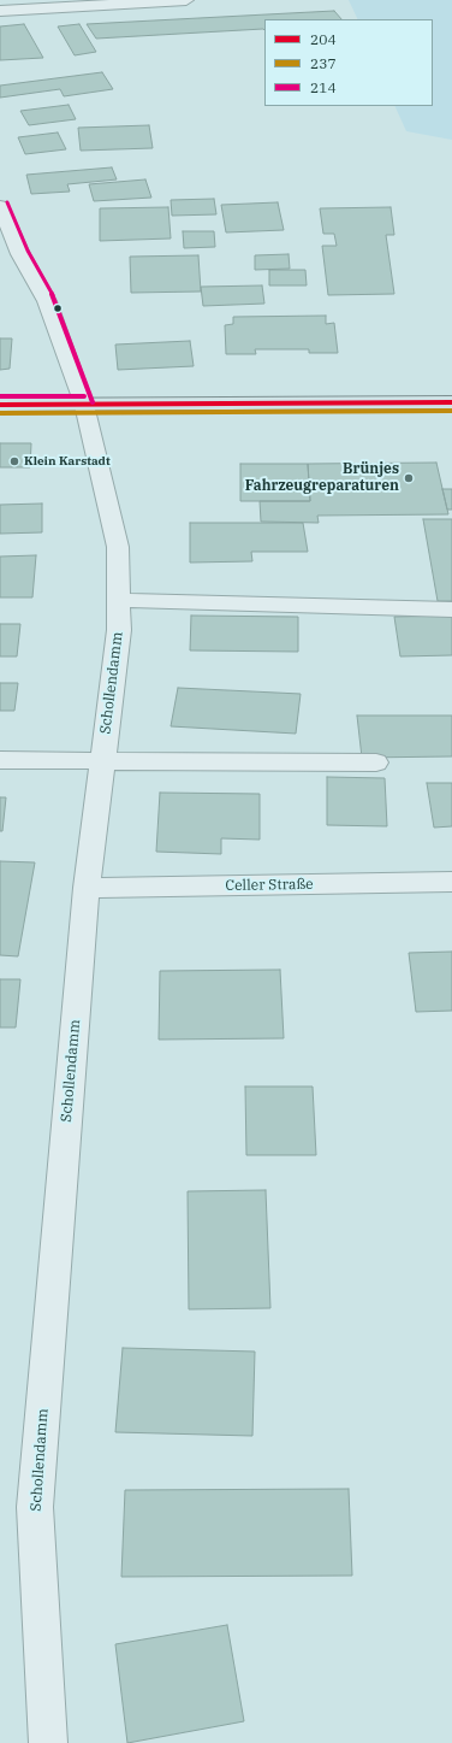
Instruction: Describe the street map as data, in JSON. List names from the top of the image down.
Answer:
{
  "streets": {
    "street": ["Schollendamm", "Celler Straße"]
  },
  "crossings": [
    ["Schollendamm", "Celler Straße"]
  ],
  "places": ["Klein Karstadt", "Brünjes Fahrzeugreparaturen"],
  "lines": ["transit line 214", "transit line 204", "transit line 237"],
  "legend": ["204", "237", "214"]
}
